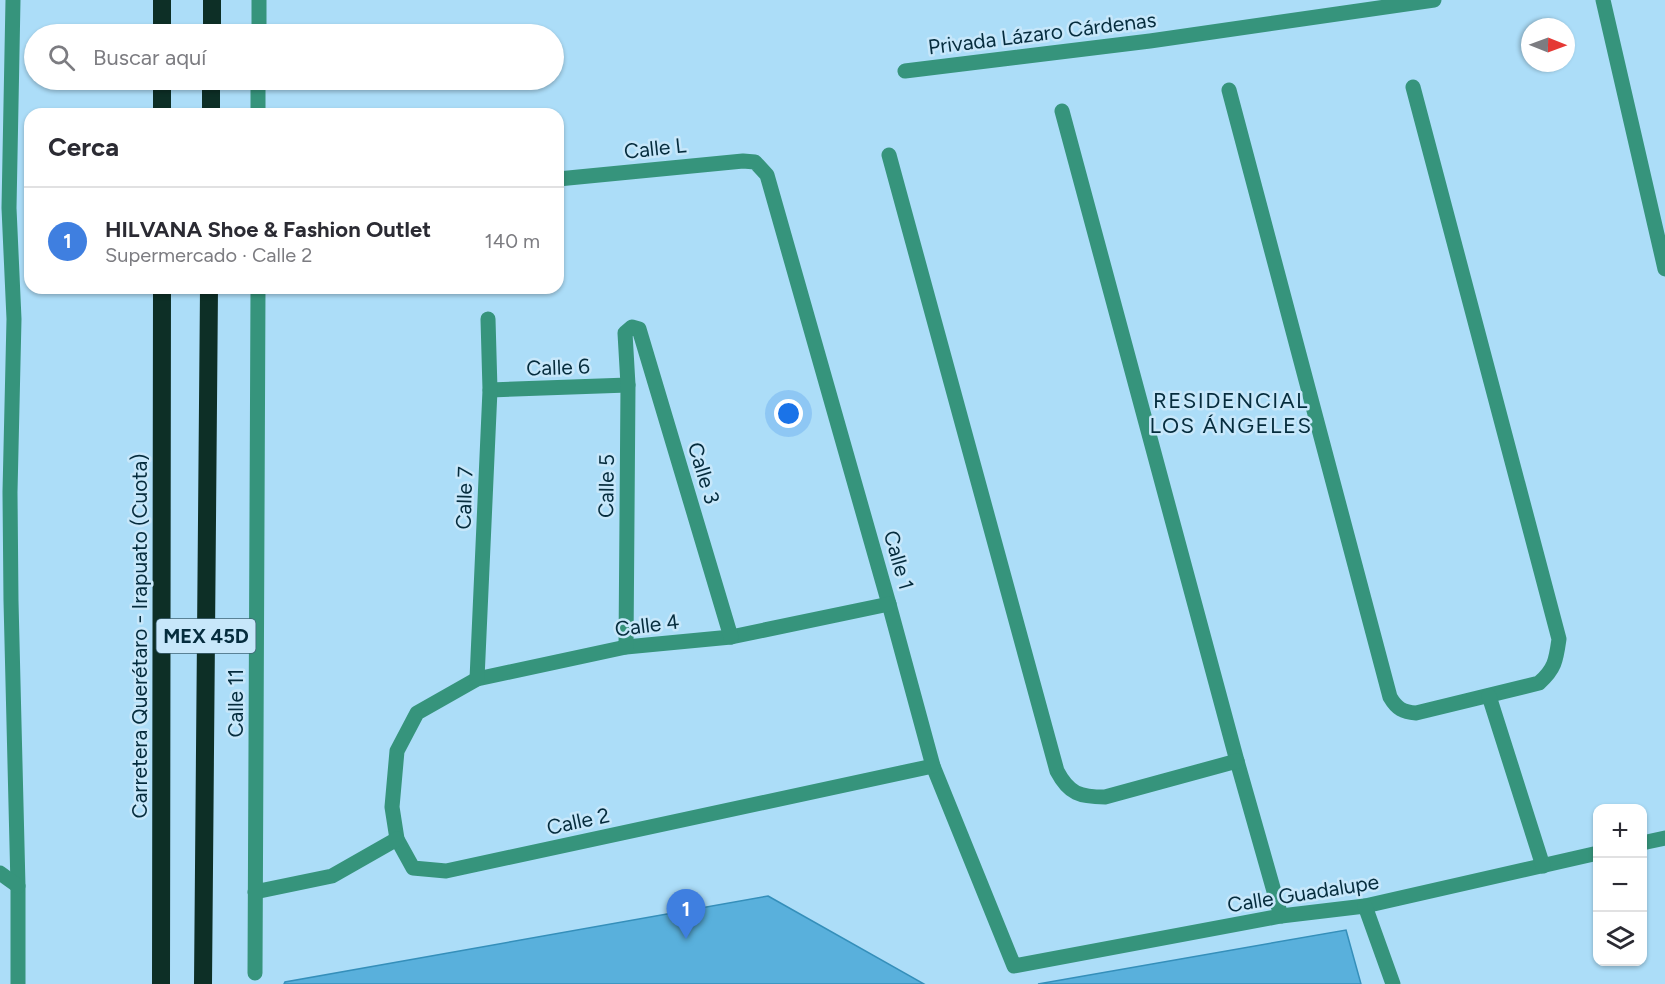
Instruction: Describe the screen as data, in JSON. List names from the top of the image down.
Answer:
{
  "streets": {
    "highway": ["Carretera Querétaro - Irapuato (Cuota)", "MEX 45D"],
    "street": [
      "Privada Lázaro Cárdenas",
      "Calle L",
      "Calle 6",
      "Calle 3",
      "Calle 5",
      "Calle 7",
      "Calle 1",
      "Calle 4",
      "Calle 11",
      "Calle 2",
      "Calle Guadalupe"
    ]
  },
  "crossings": [
    ["Calle L", "Calle 1"],
    ["Calle 6", "Calle 5"],
    ["Calle 6", "Calle 7"],
    ["Calle 3", "Calle 5"],
    ["Calle 3", "Calle 4"],
    ["Calle 5", "Calle 4"],
    ["Calle 7", "Calle 4"],
    ["Calle 1", "Calle 4"],
    ["Calle 1", "Calle 2"],
    ["Calle 1", "Calle Guadalupe"],
    ["Calle 4", "Calle 2"]
  ],
  "districts": ["RESIDENCIAL LOS ÁNGELES"],
  "north": "right",
  "page": {
    "search": "Buscar aquí",
    "heading": "Cerca",
    "list": [
      {
        "mark": "1",
        "name": "HILVANA Shoe & Fashion Outlet",
        "note": "Supermercado · Calle 2",
        "value": "140 m"
      }
    ],
    "map_buttons": ["+", "−"],
    "pins": "1"
  }
}
